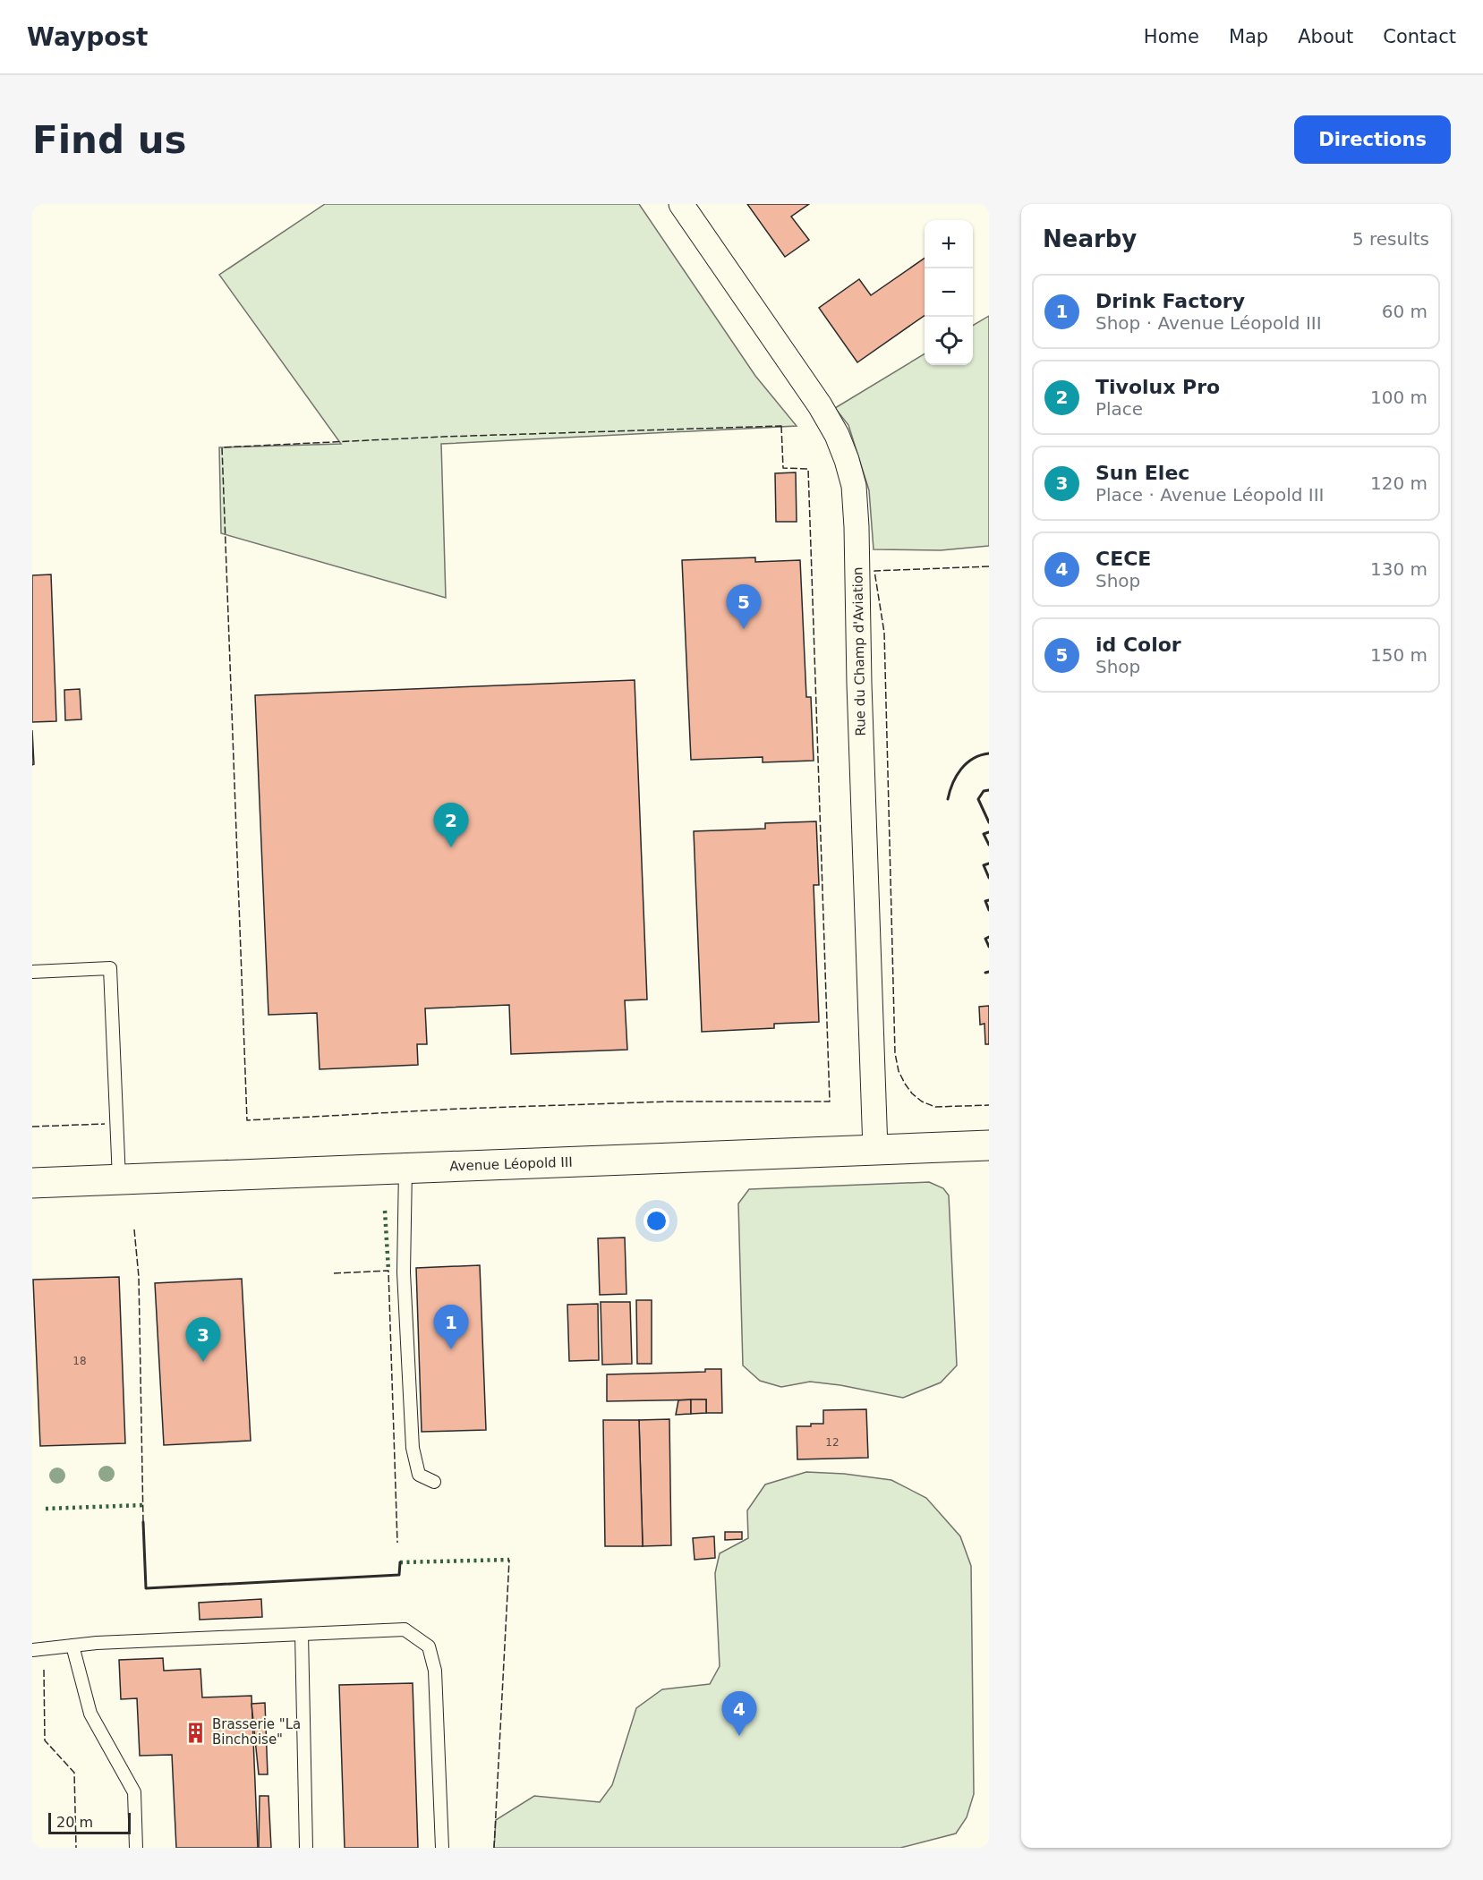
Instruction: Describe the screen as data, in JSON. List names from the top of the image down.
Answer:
{
  "streets": {
    "main road": ["Avenue Léopold III"],
    "street": ["Rue du Champ d'Aviation"]
  },
  "crossings": [
    ["Rue du Champ d'Aviation", "Avenue Léopold III"]
  ],
  "places": {
    "building": ["Brasserie \"La Binchoise\""]
  },
  "house_numbers": ["18", "12"],
  "scale_bar": "20 m",
  "page": {
    "header": "Waypost",
    "nav": [
      "Home",
      "Map",
      "About",
      "Contact"
    ],
    "buttons": "Directions",
    "title": "Find us",
    "heading": ["Nearby", "5 results"],
    "map_buttons": ["+", "−"],
    "list": [
      {
        "mark": "1",
        "name": "Drink Factory",
        "note": "Shop · Avenue Léopold III",
        "value": "60 m"
      },
      {
        "mark": "2",
        "name": "Tivolux Pro",
        "note": "Place",
        "value": "100 m"
      },
      {
        "mark": "3",
        "name": "Sun Elec",
        "note": "Place · Avenue Léopold III",
        "value": "120 m"
      },
      {
        "mark": "4",
        "name": "CECE",
        "note": "Shop",
        "value": "130 m"
      },
      {
        "mark": "5",
        "name": "id Color",
        "note": "Shop",
        "value": "150 m"
      }
    ],
    "pins": [
      "5",
      "2",
      "1",
      "3",
      "4"
    ],
    "scale": "20 m"
  }
}
